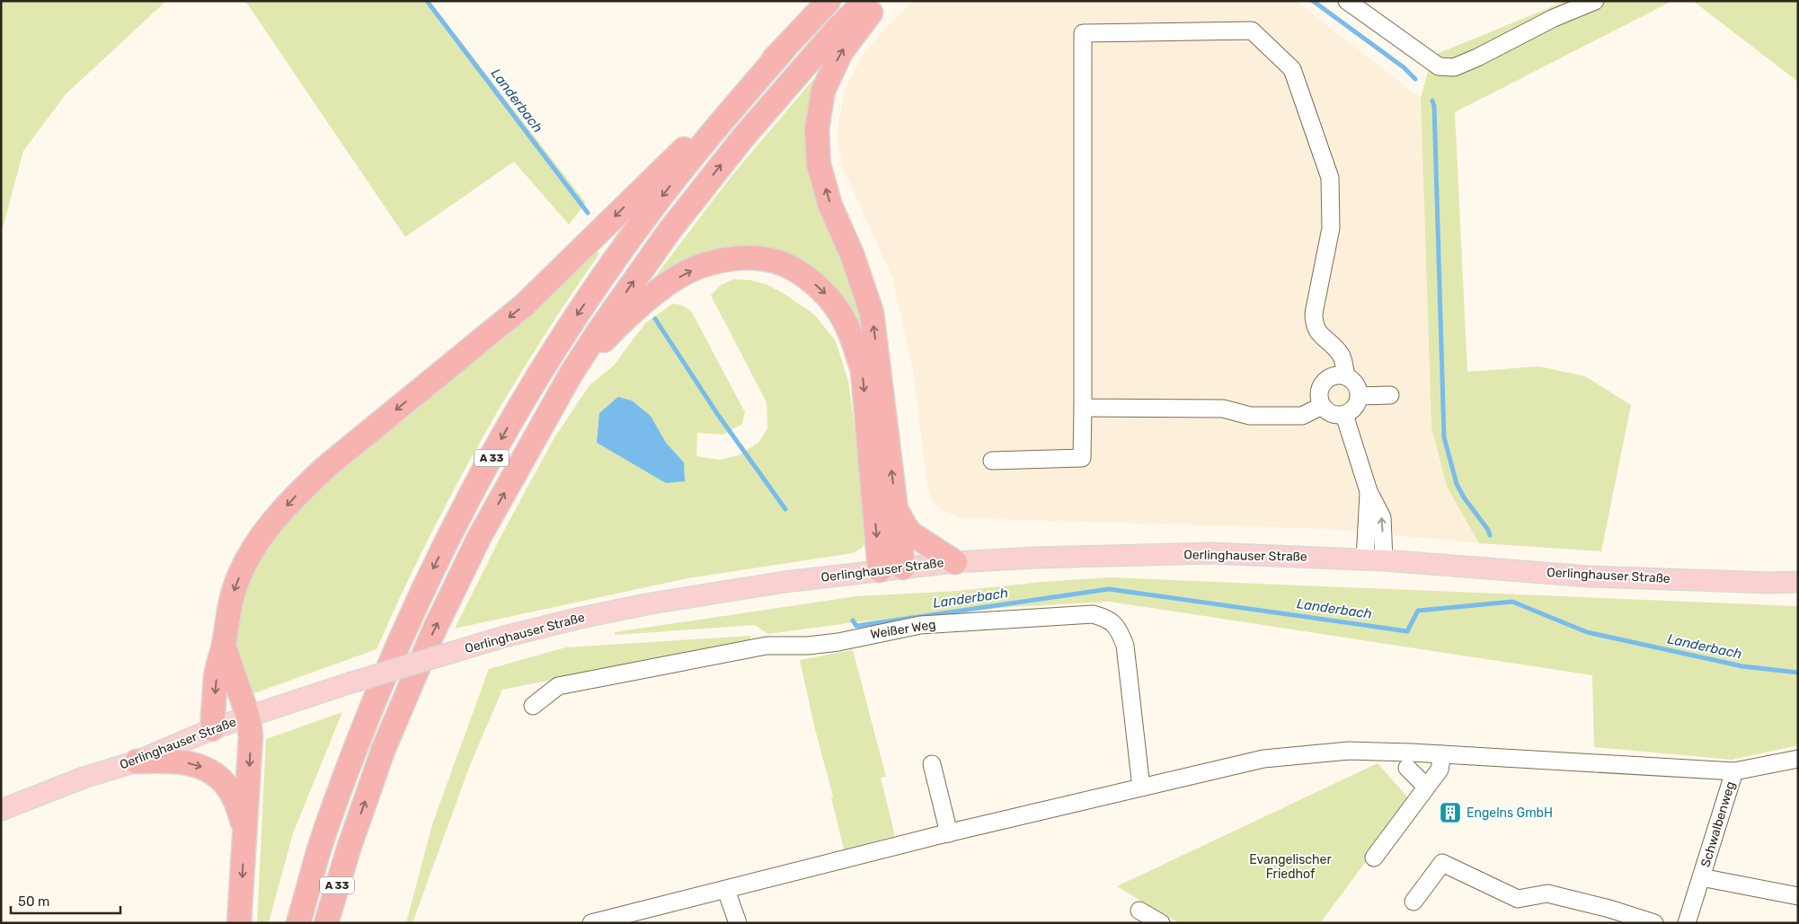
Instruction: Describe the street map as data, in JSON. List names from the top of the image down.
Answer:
{
  "streets": {
    "highway": ["A 33"],
    "main road": ["Oerlinghauser Straße"],
    "street": ["Weißer Weg", "Schwalbenweg"]
  },
  "water": ["Landerbach"],
  "parks": ["Evangelischer Friedhof"],
  "places": {
    "building": ["Engelns GmbH"]
  },
  "scale_bar": "50 m"
}
